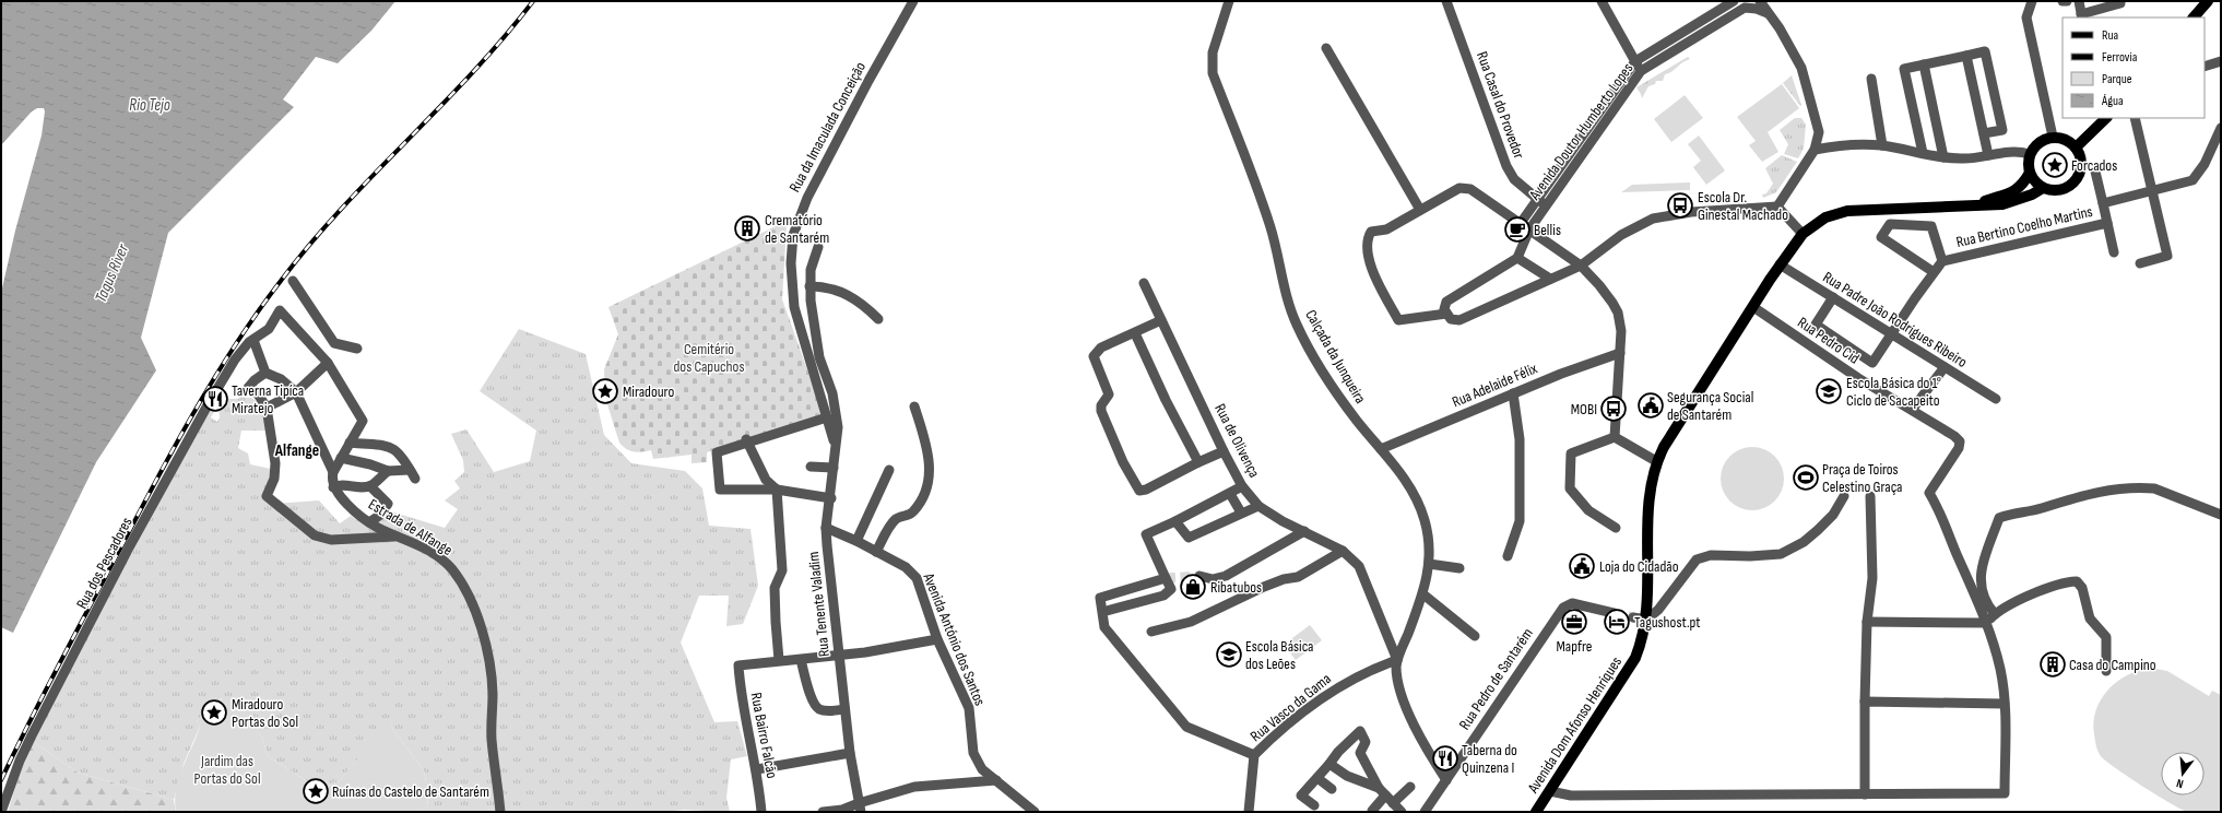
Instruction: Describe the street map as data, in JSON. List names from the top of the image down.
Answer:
{
  "streets": {
    "main road": ["Avenida Dom Afonso Henriques"],
    "street": [
      "Rua Casal do Provedor",
      "Rua da Imaculada Conceição",
      "Avenida Doutor Humberto Lopes",
      "Rua Bertino Coelho Martins",
      "Rua Padre João Rodrigues Ribeiro",
      "Rua Pedro Cid",
      "Calçada da Junqueira",
      "Rua Adelaide Félix",
      "Rua de Olivença",
      "Estrada de Alfange",
      "Rua dos Pescadores",
      "Rua Tenente Valadim",
      "Avenida António dos Santos",
      "Rua Pedro de Santarém",
      "Rua Vasco da Gama",
      "Rua Bairro Falcão"
    ]
  },
  "crossings": [
    ["Rua Casal do Provedor", "Avenida Doutor Humberto Lopes"],
    ["Rua da Imaculada Conceição", "Rua Tenente Valadim"],
    ["Rua Bertino Coelho Martins", "Rua Padre João Rodrigues Ribeiro"],
    ["Rua Padre João Rodrigues Ribeiro", "Avenida Dom Afonso Henriques"],
    ["Rua Pedro Cid", "Avenida Dom Afonso Henriques"],
    ["Calçada da Junqueira", "Rua Adelaide Félix"],
    ["Calçada da Junqueira", "Rua de Olivença"],
    ["Calçada da Junqueira", "Rua Vasco da Gama"],
    ["Rua de Olivença", "Rua Vasco da Gama"],
    ["Rua Tenente Valadim", "Avenida António dos Santos"]
  ],
  "districts": ["Alfange"],
  "water": ["Rio Tejo", "Tagus River"],
  "parks": ["Cemitério dos Capuchos", "Jardim das Portas do Sol"],
  "places": {
    "place": [
      "Forcados",
      "Miradouro",
      "Miradouro Portas do Sol",
      "Ruínas do Castelo de Santarém"
    ],
    "bus stop": ["Escola Dr. Ginestal Machado", "MOBI"],
    "building": ["Crematório de Santarém", "Casa do Campino"],
    "cafe": ["Bellis"],
    "school or university": ["Escola Básica do 1° Ciclo de Sacapeito", "Escola Básica dos Leões"],
    "restaurant": ["Taverna Tipíca Miratejo", "Taberna do Quinzena I"],
    "public building": ["Segurança Social de Santarém", "Loja do Cidadão"],
    "sports": ["Praça de Toiros Celestino Graça"],
    "shop": ["Ribatubos"],
    "office": ["Mapfre"],
    "hotel": ["Tagushost.pt"]
  },
  "legend": [
    "Rua",
    "Ferrovia",
    "Parque",
    "Água"
  ],
  "north": "bottom"
}
